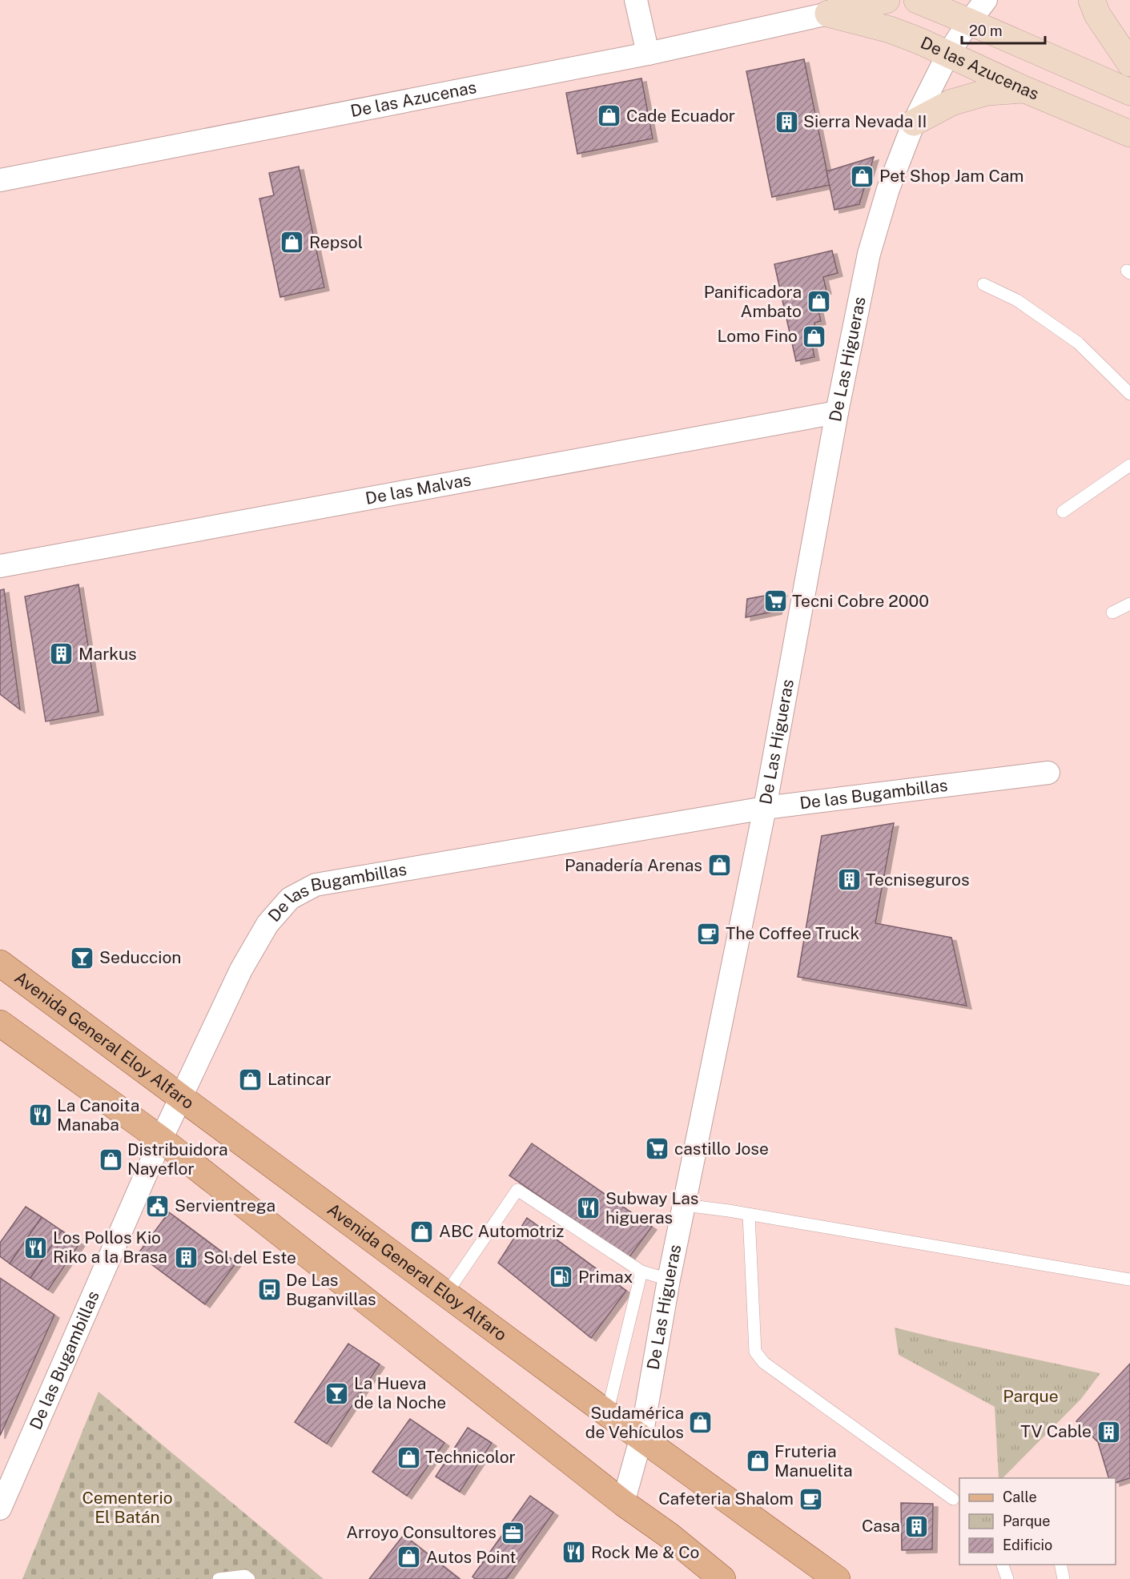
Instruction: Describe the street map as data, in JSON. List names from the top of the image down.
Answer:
{
  "streets": {
    "main road": ["Avenida General Eloy Alfaro"],
    "street": [
      "De las Azucenas",
      "De Las Higueras",
      "De las Malvas",
      "De las Bugambillas"
    ]
  },
  "crossings": [
    ["De las Azucenas", "De Las Higueras"],
    ["De Las Higueras", "De las Malvas"],
    ["De Las Higueras", "De las Bugambillas"],
    ["De Las Higueras", "Avenida General Eloy Alfaro"],
    ["De las Bugambillas", "Avenida General Eloy Alfaro"]
  ],
  "parks": ["Parque", "Cementerio El Batán"],
  "places": {
    "shop": [
      "Cade Ecuador",
      "Pet Shop Jam Cam",
      "Repsol",
      "Panificadora Ambato",
      "Lomo Fino",
      "Panadería Arenas",
      "Latincar",
      "Distribuidora Nayeflor",
      "ABC Automotriz",
      "Sudamérica de Vehículos",
      "Technicolor",
      "Fruteria Manuelita",
      "Autos Point"
    ],
    "building": [
      "Sierra Nevada II",
      "Markus",
      "Tecniseguros",
      "Sol del Este",
      "TV Cable",
      "Casa"
    ],
    "supermarket": ["Tecni Cobre 2000", "castillo Jose"],
    "cafe": ["The Coffee Truck", "Cafeteria Shalom"],
    "bar": ["Seduccion", "La Hueva de la Noche"],
    "restaurant": [
      "La Canoita Manaba",
      "Subway Las higueras",
      "Los Pollos Kio Riko a la Brasa",
      "Rock Me & Co"
    ],
    "public building": ["Servientrega"],
    "fuel station": ["Primax"],
    "bus stop": ["De Las Buganvillas"],
    "office": ["Arroyo Consultores"]
  },
  "legend": ["Calle", "Parque", "Edificio"],
  "scale_bar": "20 m"
}
